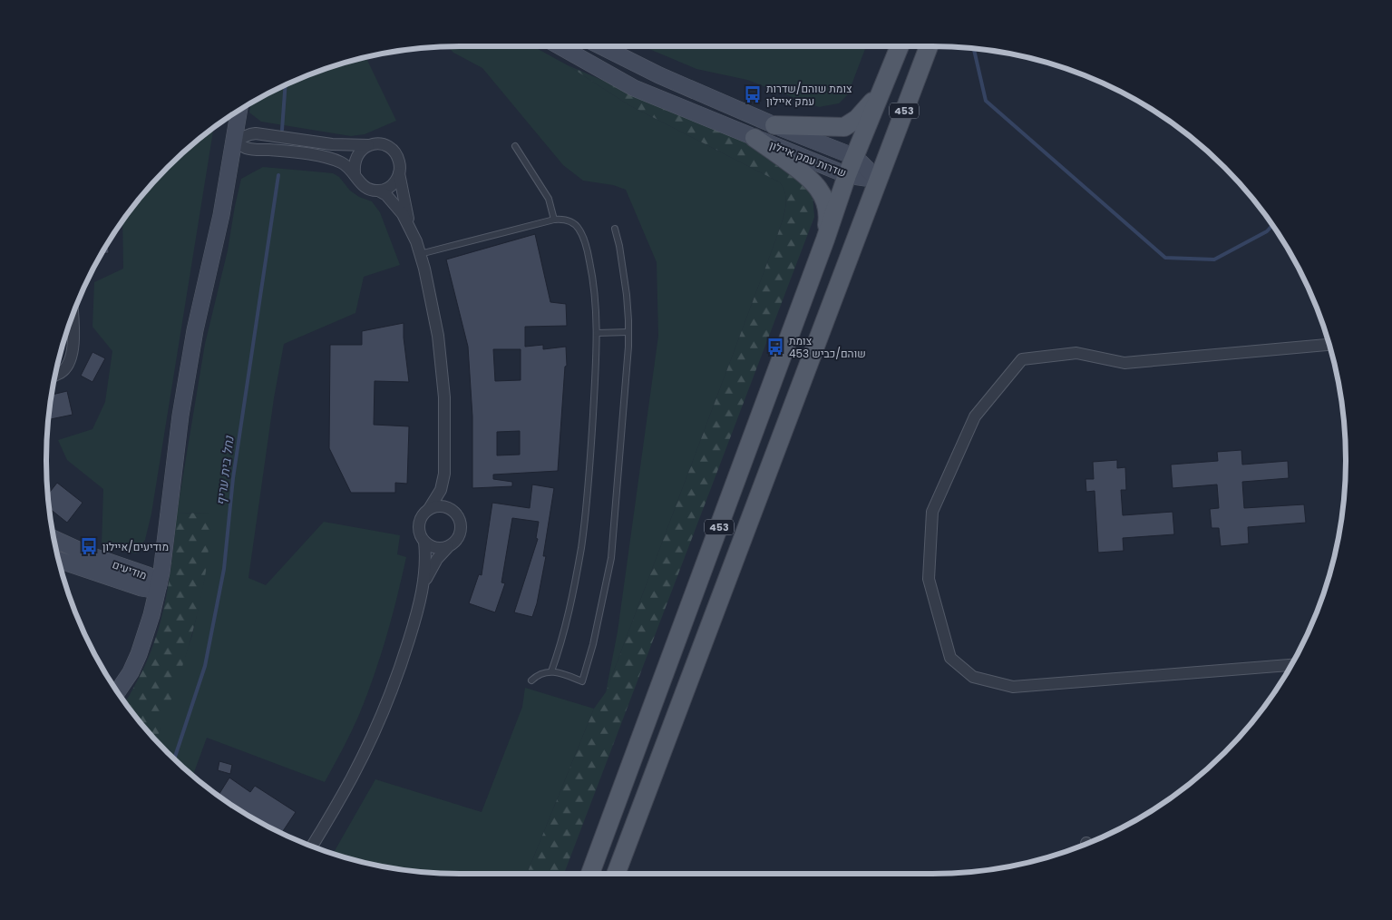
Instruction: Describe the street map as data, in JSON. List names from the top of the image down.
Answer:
{
  "streets": {
    "main road": ["453"],
    "street": ["שדרות עמק איילון", "מודיעים"]
  },
  "crossings": [
    ["453", "שדרות עמק איילון"]
  ],
  "water": ["נחל בית עריף"],
  "places": {
    "bus stop": ["צומת שוהם/שדרות עמק איילון", "צומת שוהם/כביש 453", "מודיעים/איילון"]
  }
}
